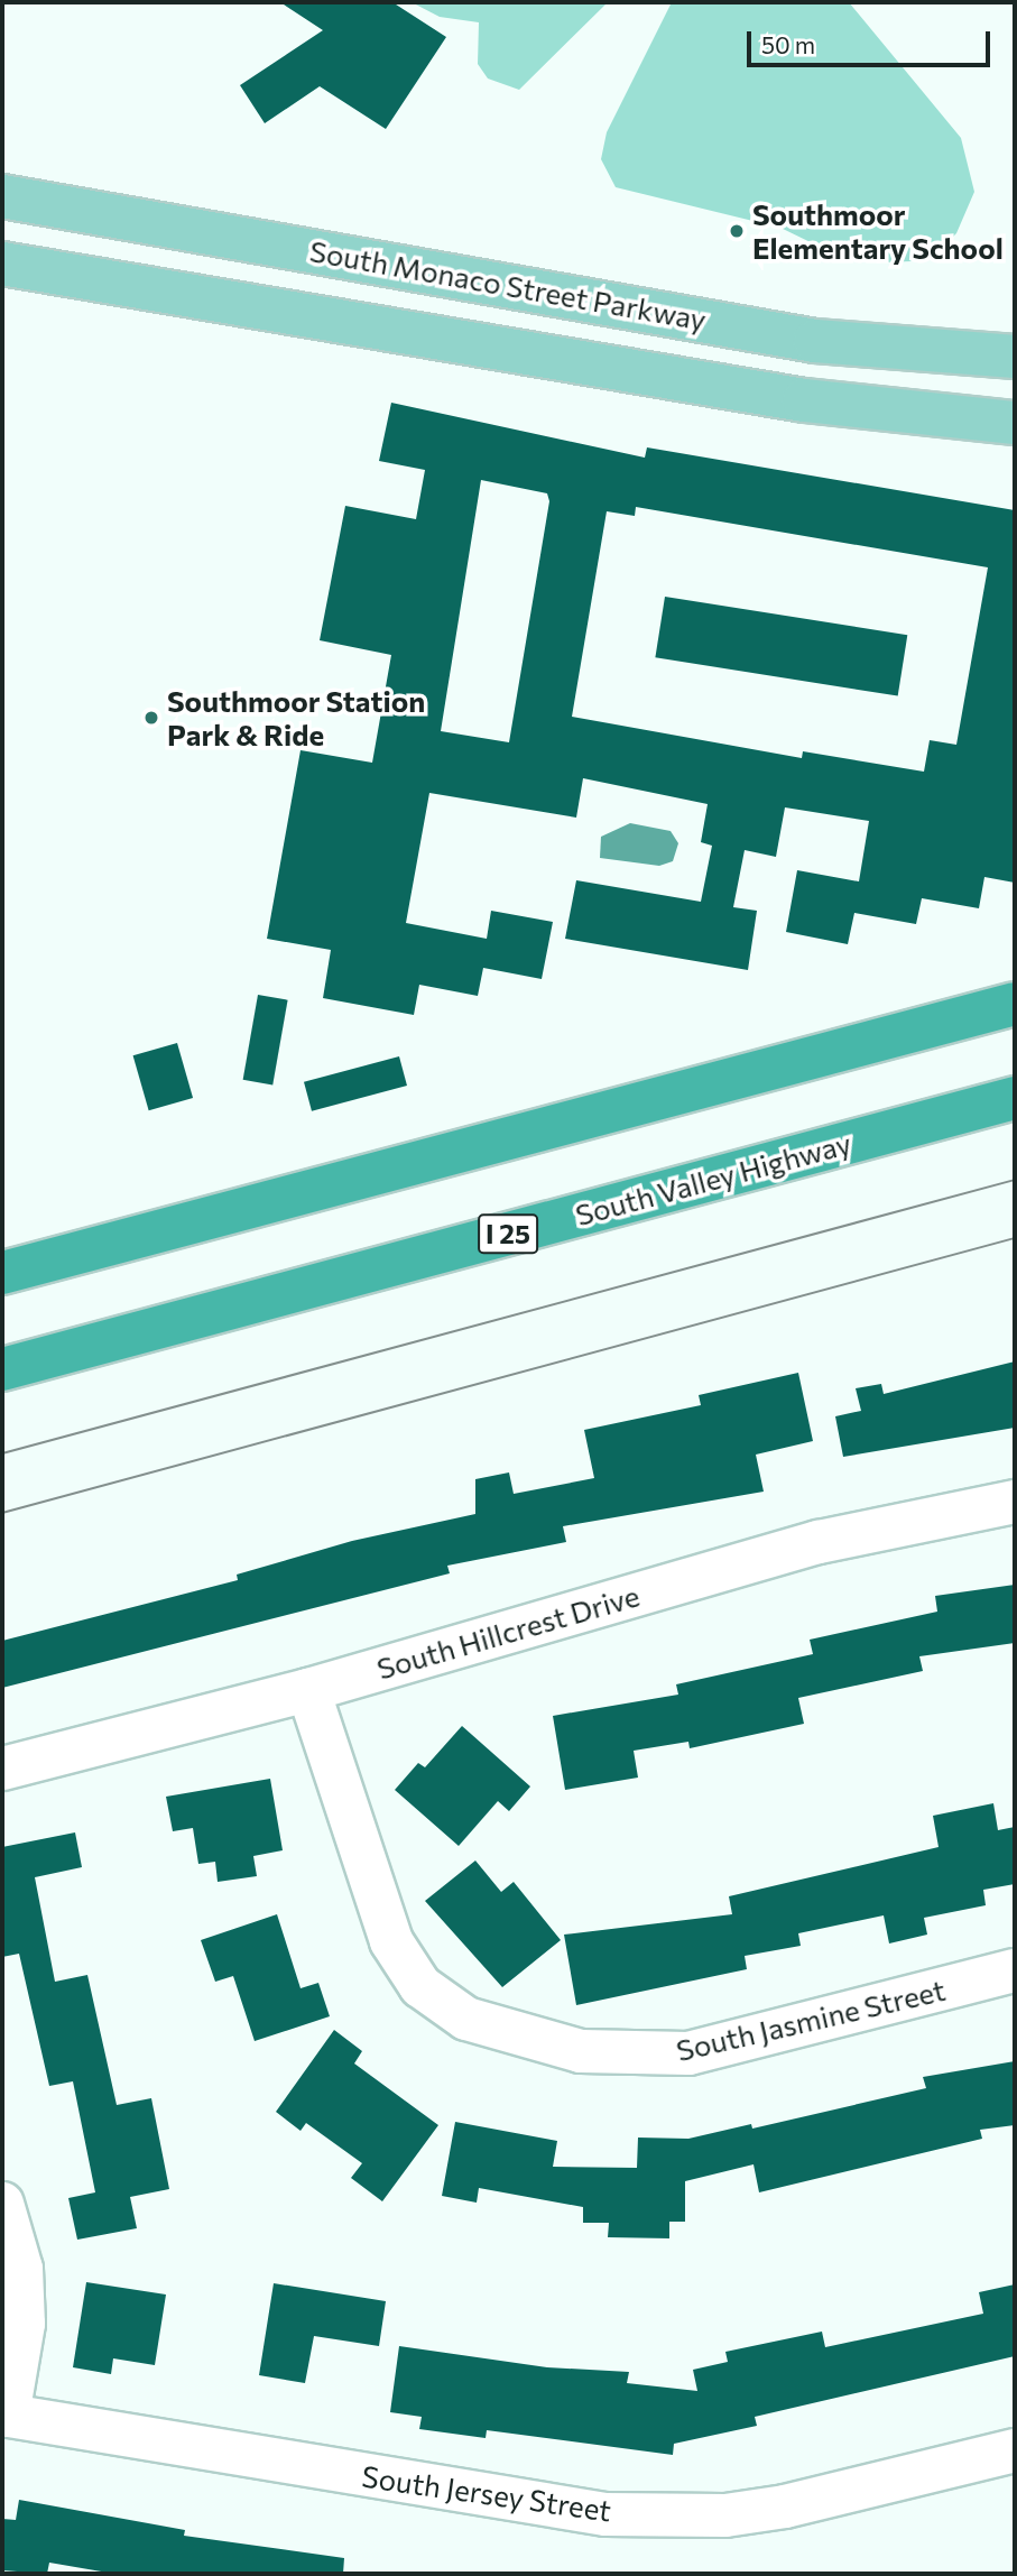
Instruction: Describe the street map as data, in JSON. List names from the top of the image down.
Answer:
{
  "streets": {
    "highway": ["South Valley Highway", "I 25"],
    "main road": ["South Monaco Street Parkway"],
    "street": ["South Hillcrest Drive", "South Jasmine Street", "South Jersey Street"]
  },
  "crossings": [
    ["South Hillcrest Drive", "South Jasmine Street"]
  ],
  "places": ["Southmoor Elementary School", "Southmoor Station Park & Ride"],
  "scale_bar": "50 m"
}
